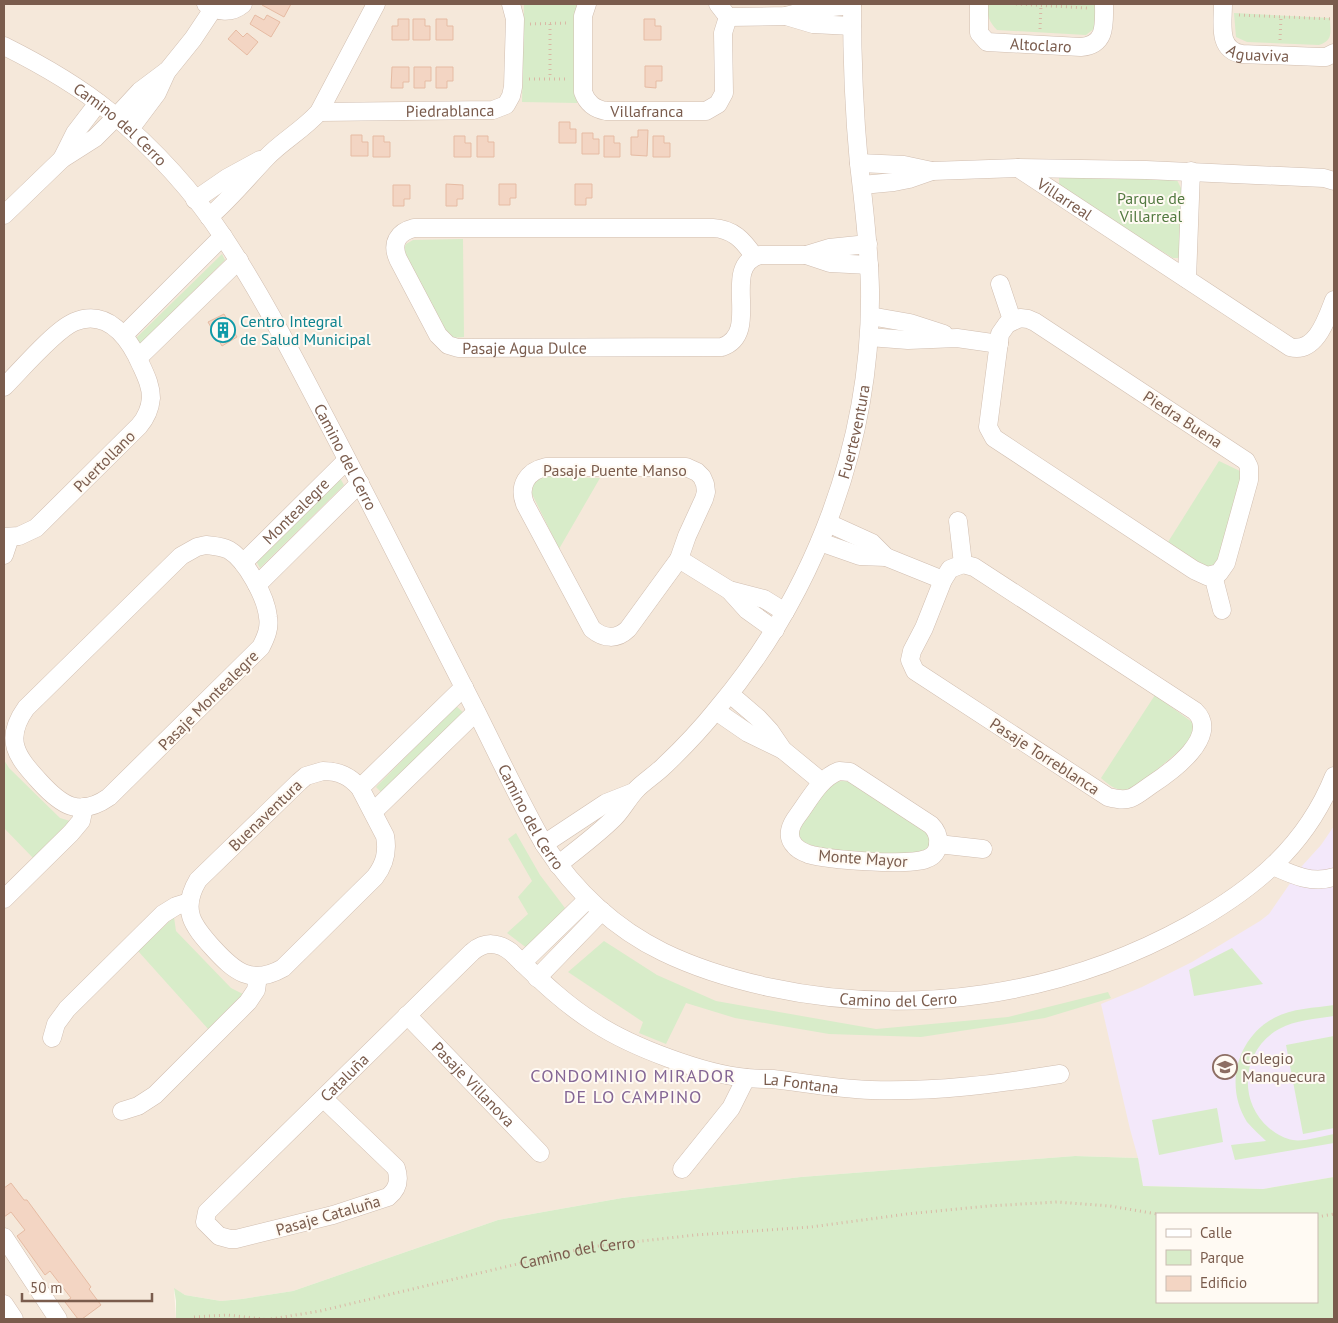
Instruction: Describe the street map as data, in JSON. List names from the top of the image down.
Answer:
{
  "streets": {
    "street": [
      "Altoclaro",
      "Aguaviva",
      "Piedrablanca",
      "Villafranca",
      "Camino del Cerro",
      "Villarreal",
      "Pasaje Agua Dulce",
      "Piedra Buena",
      "Fuerteventura",
      "Puertollano",
      "Pasaje Puente Manso",
      "Montealegre",
      "Pasaje Montealegre",
      "Pasaje Torreblanca",
      "Buenaventura",
      "Monte Mayor",
      "Cataluña",
      "Pasaje Villanova",
      "La Fontana",
      "Pasaje Cataluña"
    ]
  },
  "crossings": [
    ["Villafranca", "Fuerteventura"],
    ["Camino del Cerro", "Fuerteventura"],
    ["Camino del Cerro", "Montealegre"],
    ["Villarreal", "Fuerteventura"],
    ["Montealegre", "Pasaje Montealegre"],
    ["Cataluña", "Pasaje Villanova"],
    ["Cataluña", "La Fontana"],
    ["Cataluña", "Pasaje Cataluña"]
  ],
  "districts": ["CONDOMINIO MIRADOR DE LO CAMPINO"],
  "parks": ["Parque de Villarreal"],
  "places": {
    "building": ["Centro Integral de Salud Municipal"],
    "school or university": ["Colegio Manquecura"]
  },
  "legend": ["Calle", "Parque", "Edificio"],
  "scale_bar": "50 m"
}
